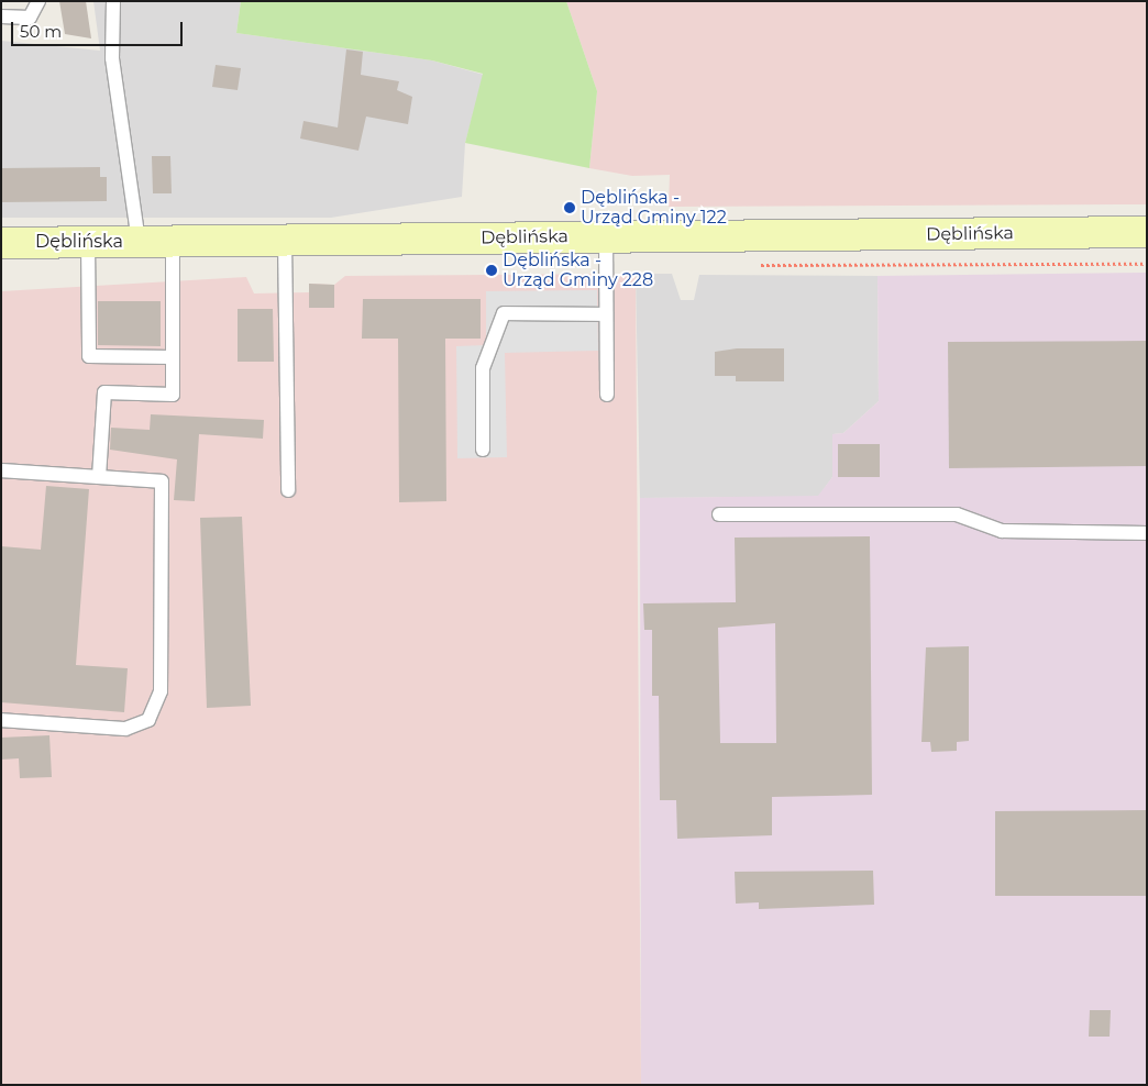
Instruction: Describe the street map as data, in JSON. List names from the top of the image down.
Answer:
{
  "streets": {
    "main road": ["Dęblińska"]
  },
  "places": ["Dęblińska - Urząd Gminy 122", "Dęblińska - Urząd Gminy 228"],
  "scale_bar": "50 m"
}
